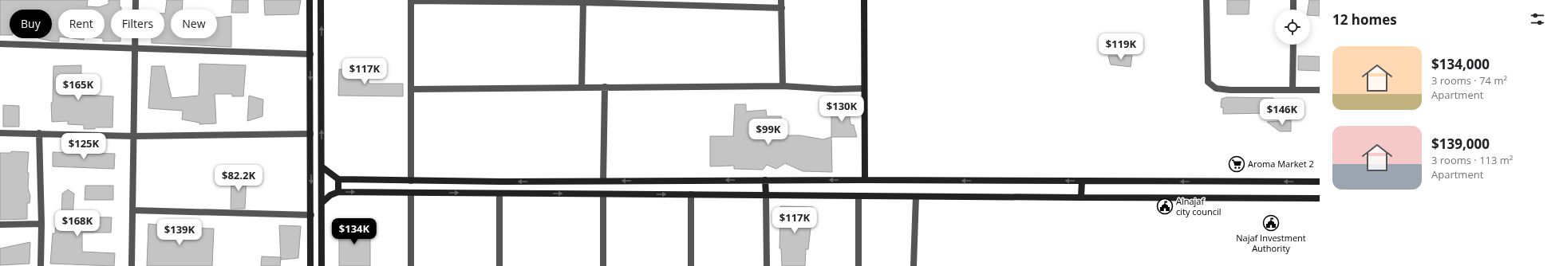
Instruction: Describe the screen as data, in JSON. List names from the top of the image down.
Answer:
{
  "places": {
    "supermarket": ["Aroma Market 2"],
    "public building": ["Alnajaf city council", "Najaf Investment Authority"]
  },
  "page": {
    "heading": "12 homes",
    "chip": [
      "Buy",
      "Rent",
      "Filters",
      "New"
    ],
    "price": [
      "$119K",
      "$117K",
      "$165K",
      "$130K",
      "$146K",
      "$99K",
      "$125K",
      "$82.2K",
      "$117K",
      "$168K",
      "$134K",
      "$139K"
    ],
    "list": [
      {
        "name": "$134,000",
        "note": "3 rooms · 74 m² · Apartment"
      },
      {
        "name": "$139,000",
        "note": "3 rooms · 113 m² · Apartment"
      }
    ]
  }
}
